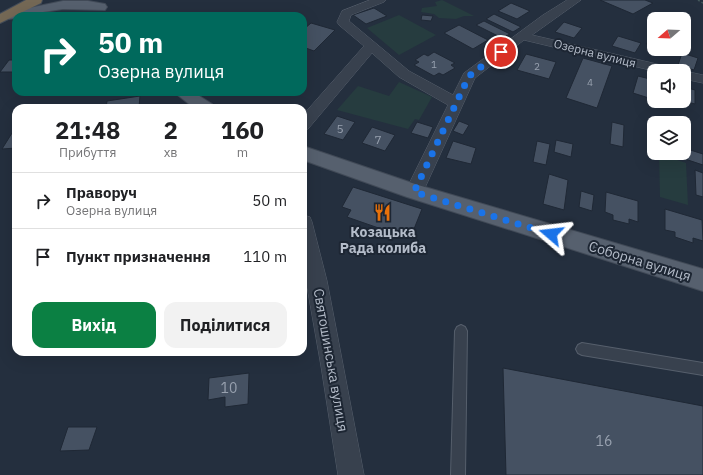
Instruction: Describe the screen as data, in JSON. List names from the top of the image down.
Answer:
{
  "streets": {
    "main road": ["Соборна вулиця"],
    "street": ["Озерна вулиця", "Святошинська вулиця"]
  },
  "crossings": [
    ["Озерна вулиця", "Соборна вулиця"]
  ],
  "places": {
    "restaurant": ["Козацька Рада колиба"]
  },
  "house_numbers": [
    "1",
    "2",
    "4",
    "5",
    "7",
    "10",
    "16"
  ],
  "north": "left",
  "page": {
    "turn": ["50 m", "Озерна вулиця"],
    "eta": [
      "21:48",
      "Прибуття",
      "2",
      "хв",
      "160",
      "m"
    ],
    "list": [
      {
        "name": "Праворуч",
        "note": "Озерна вулиця",
        "value": "50 m"
      },
      {
        "name": "Пункт призначення",
        "value": "110 m"
      }
    ],
    "buttons": ["Вихід", "Поділитися"]
  }
}
